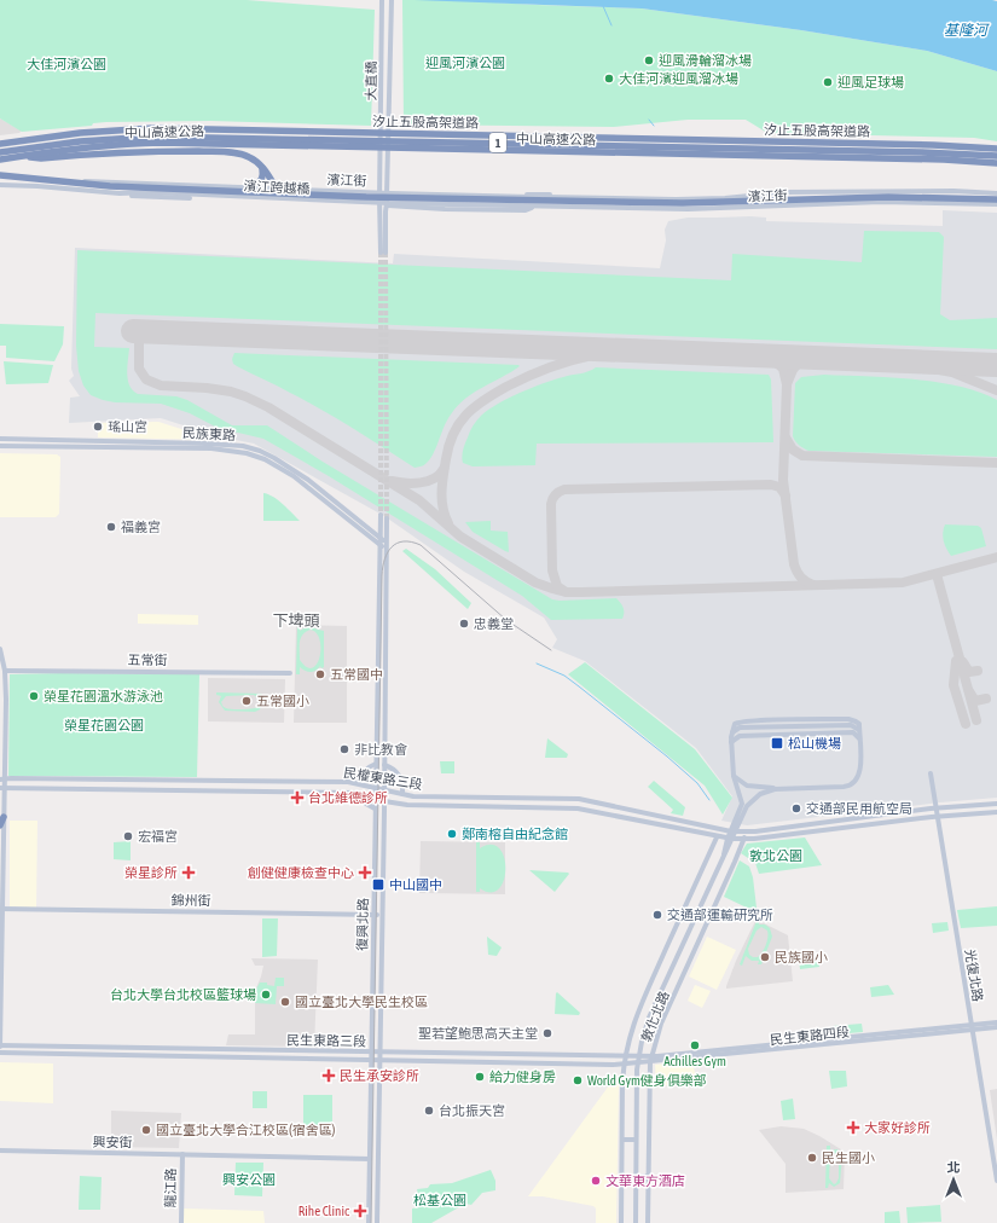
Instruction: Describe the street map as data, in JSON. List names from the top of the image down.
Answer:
{
  "streets": {
    "highway": ["汐止五股高架道路", "中山高速公路", "1"],
    "main road": [
      "大直橋",
      "濱江街",
      "濱江跨越橋",
      "民族東路",
      "五常街",
      "民權東路三段",
      "錦州街",
      "復興北路",
      "光復北路",
      "敦化北路",
      "民生東路四段",
      "民生東路三段",
      "興安街",
      "龍江路"
    ]
  },
  "crossings": [
    ["大直橋", "濱江街"],
    ["濱江街", "濱江跨越橋"],
    ["民族東路", "復興北路"],
    ["民權東路三段", "復興北路"],
    ["民權東路三段", "光復北路"],
    ["民權東路三段", "敦化北路"],
    ["錦州街", "復興北路"],
    ["復興北路", "民生東路三段"],
    ["復興北路", "興安街"],
    ["光復北路", "民生東路四段"],
    ["敦化北路", "民生東路四段"],
    ["敦化北路", "民生東路三段"],
    ["民生東路四段", "民生東路三段"],
    ["興安街", "龍江路"]
  ],
  "districts": ["下埤頭"],
  "water": ["基隆河"],
  "parks": [
    "迎風河濱公園",
    "大佳河濱公園",
    "榮星花園公園",
    "敦北公園",
    "興安公園",
    "松基公園"
  ],
  "places": {
    "other": [
      "迎風滑輪溜冰場",
      "大佳河濱迎風溜冰場",
      "迎風足球場",
      "瑤山宮",
      "福義宮",
      "忠義堂",
      "五常國中",
      "榮星花園溫水游泳池",
      "五常國小",
      "非比教會",
      "交通部民用航空局",
      "鄭南榕自由紀念館",
      "宏福宮",
      "交通部運輸研究所",
      "民族國小",
      "台北大學台北校區籃球場",
      "國立臺北大學民生校區",
      "聖若望鮑思高天主堂",
      "Achilles Gym",
      "給力健身房",
      "World Gym健身俱樂部",
      "台北振天宮",
      "國立臺北大學合江校區(宿舍區)",
      "民生國小",
      "文華東方酒店"
    ],
    "transit": ["松山機場", "中山國中"],
    "health": [
      "台北維德診所",
      "榮星診所",
      "創健健康檢查中心",
      "民生承安診所",
      "大家好診所",
      "Rihe Clinic"
    ]
  },
  "north": "top"
}
